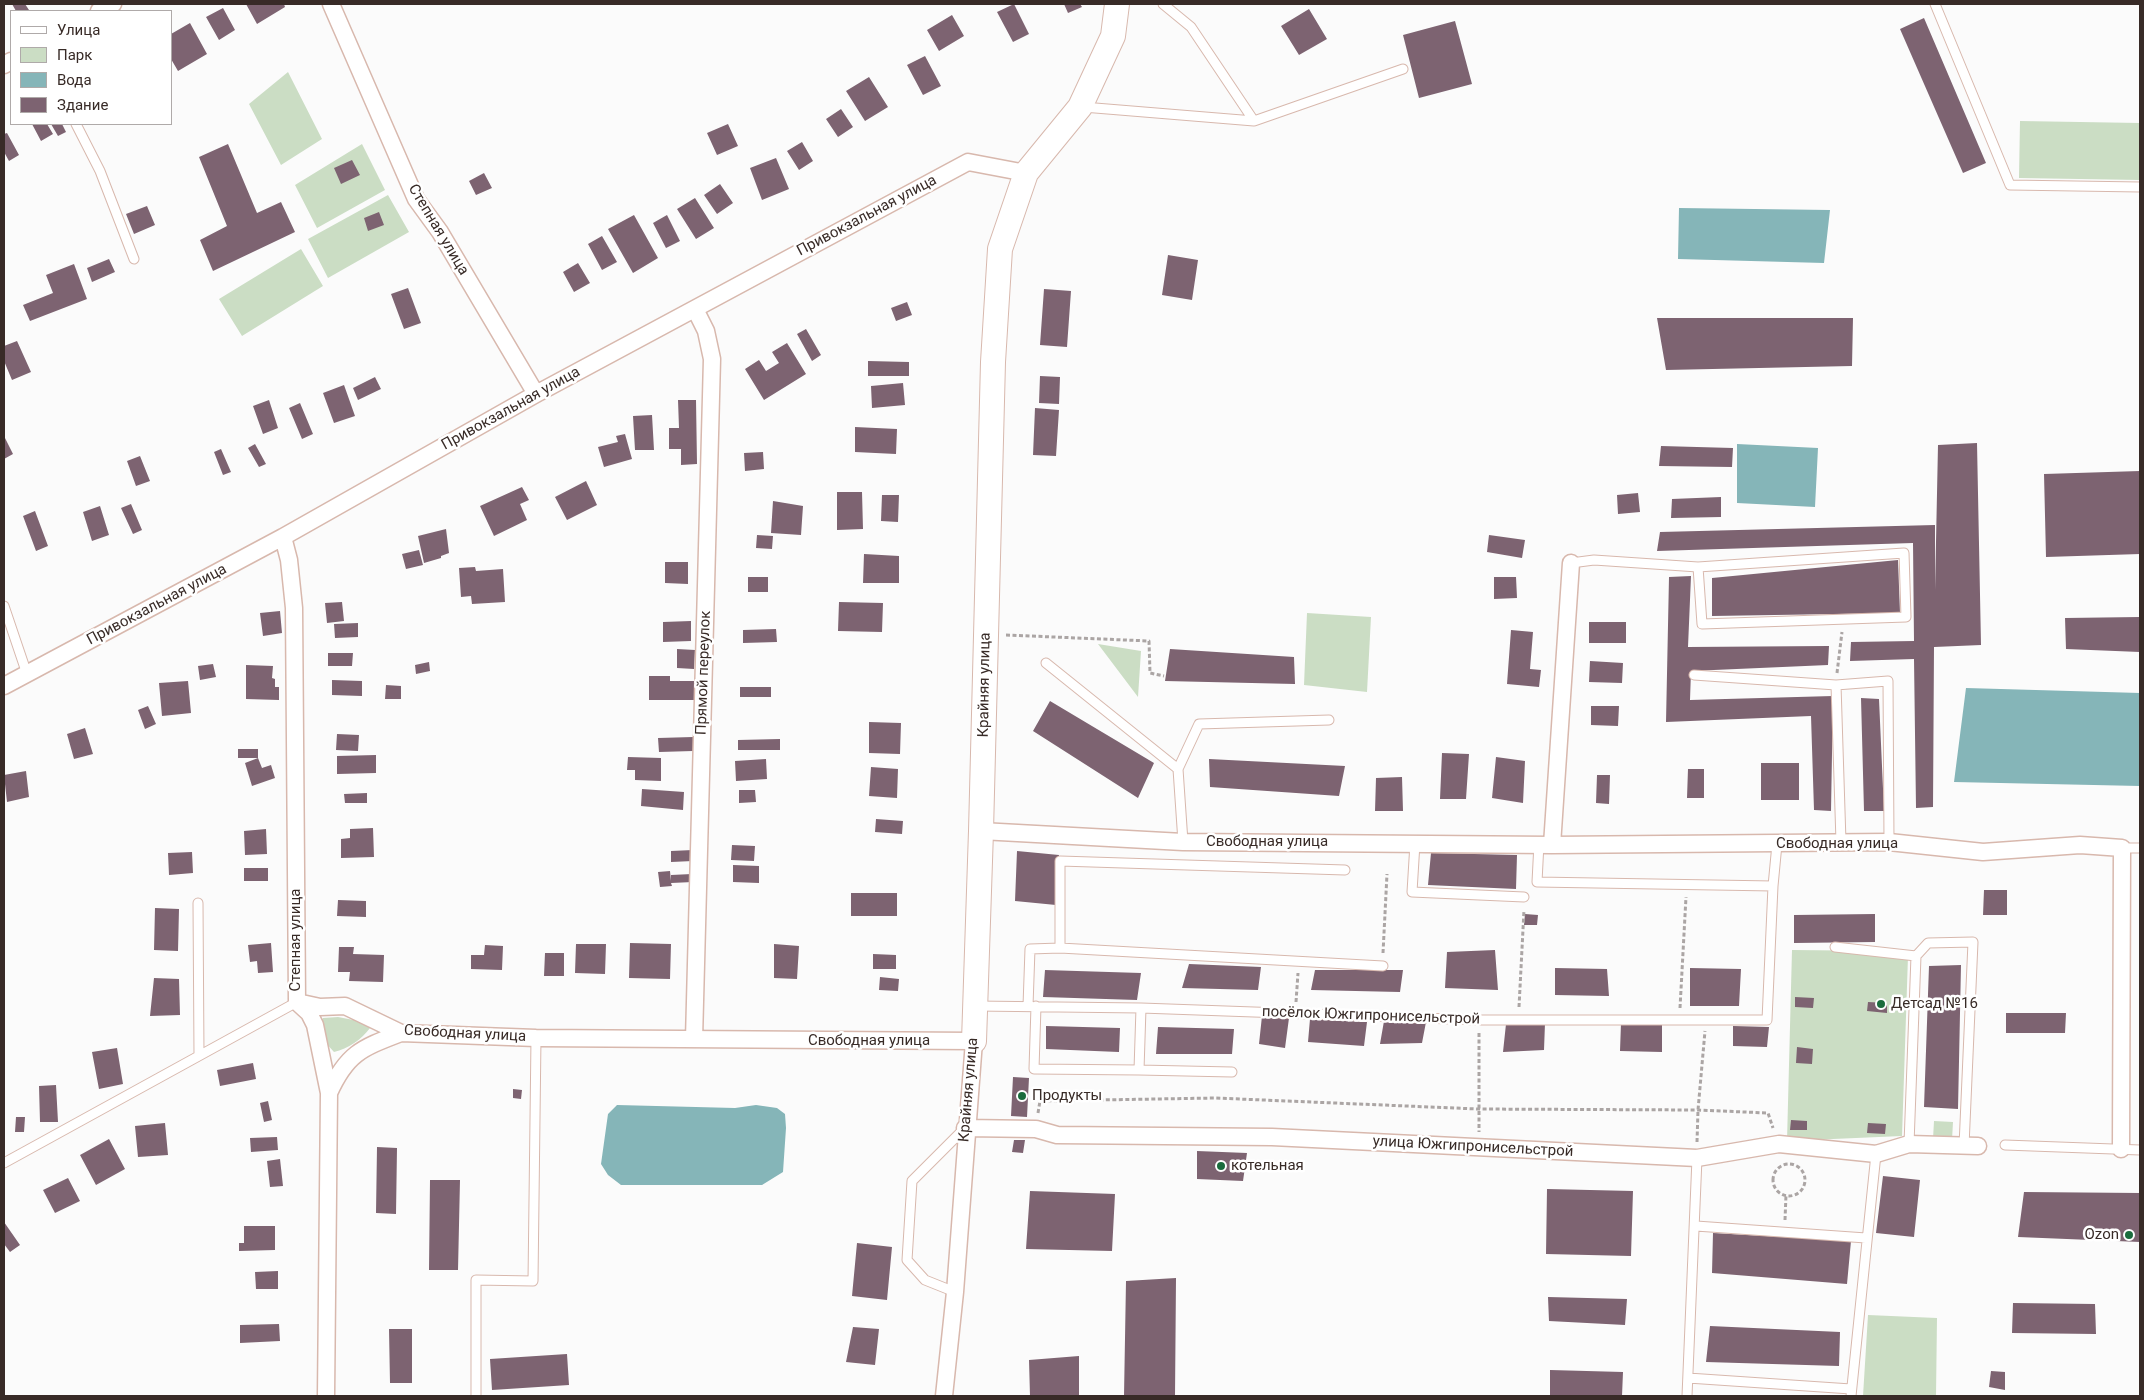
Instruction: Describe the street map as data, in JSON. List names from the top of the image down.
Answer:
{
  "streets": {
    "street": [
      "Привокзальная улица",
      "Степная улица",
      "Прямой переулок",
      "Крайняя улица",
      "Свободная улица",
      "улица Южгипронисельстрой"
    ],
    "lane": ["посёлок Южгипронисельстрой"]
  },
  "crossings": [
    ["Привокзальная улица", "Степная улица"],
    ["Привокзальная улица", "Прямой переулок"],
    ["Привокзальная улица", "Крайняя улица"],
    ["Степная улица", "Свободная улица"],
    ["Прямой переулок", "Свободная улица"],
    ["Крайняя улица", "Свободная улица"],
    ["Крайняя улица", "посёлок Южгипронисельстрой"],
    ["Крайняя улица", "улица Южгипронисельстрой"]
  ],
  "places": [
    "Детсад №16",
    "Продукты",
    "котельная",
    "Ozon"
  ],
  "legend": [
    "Улица",
    "Парк",
    "Вода",
    "Здание"
  ]
}
